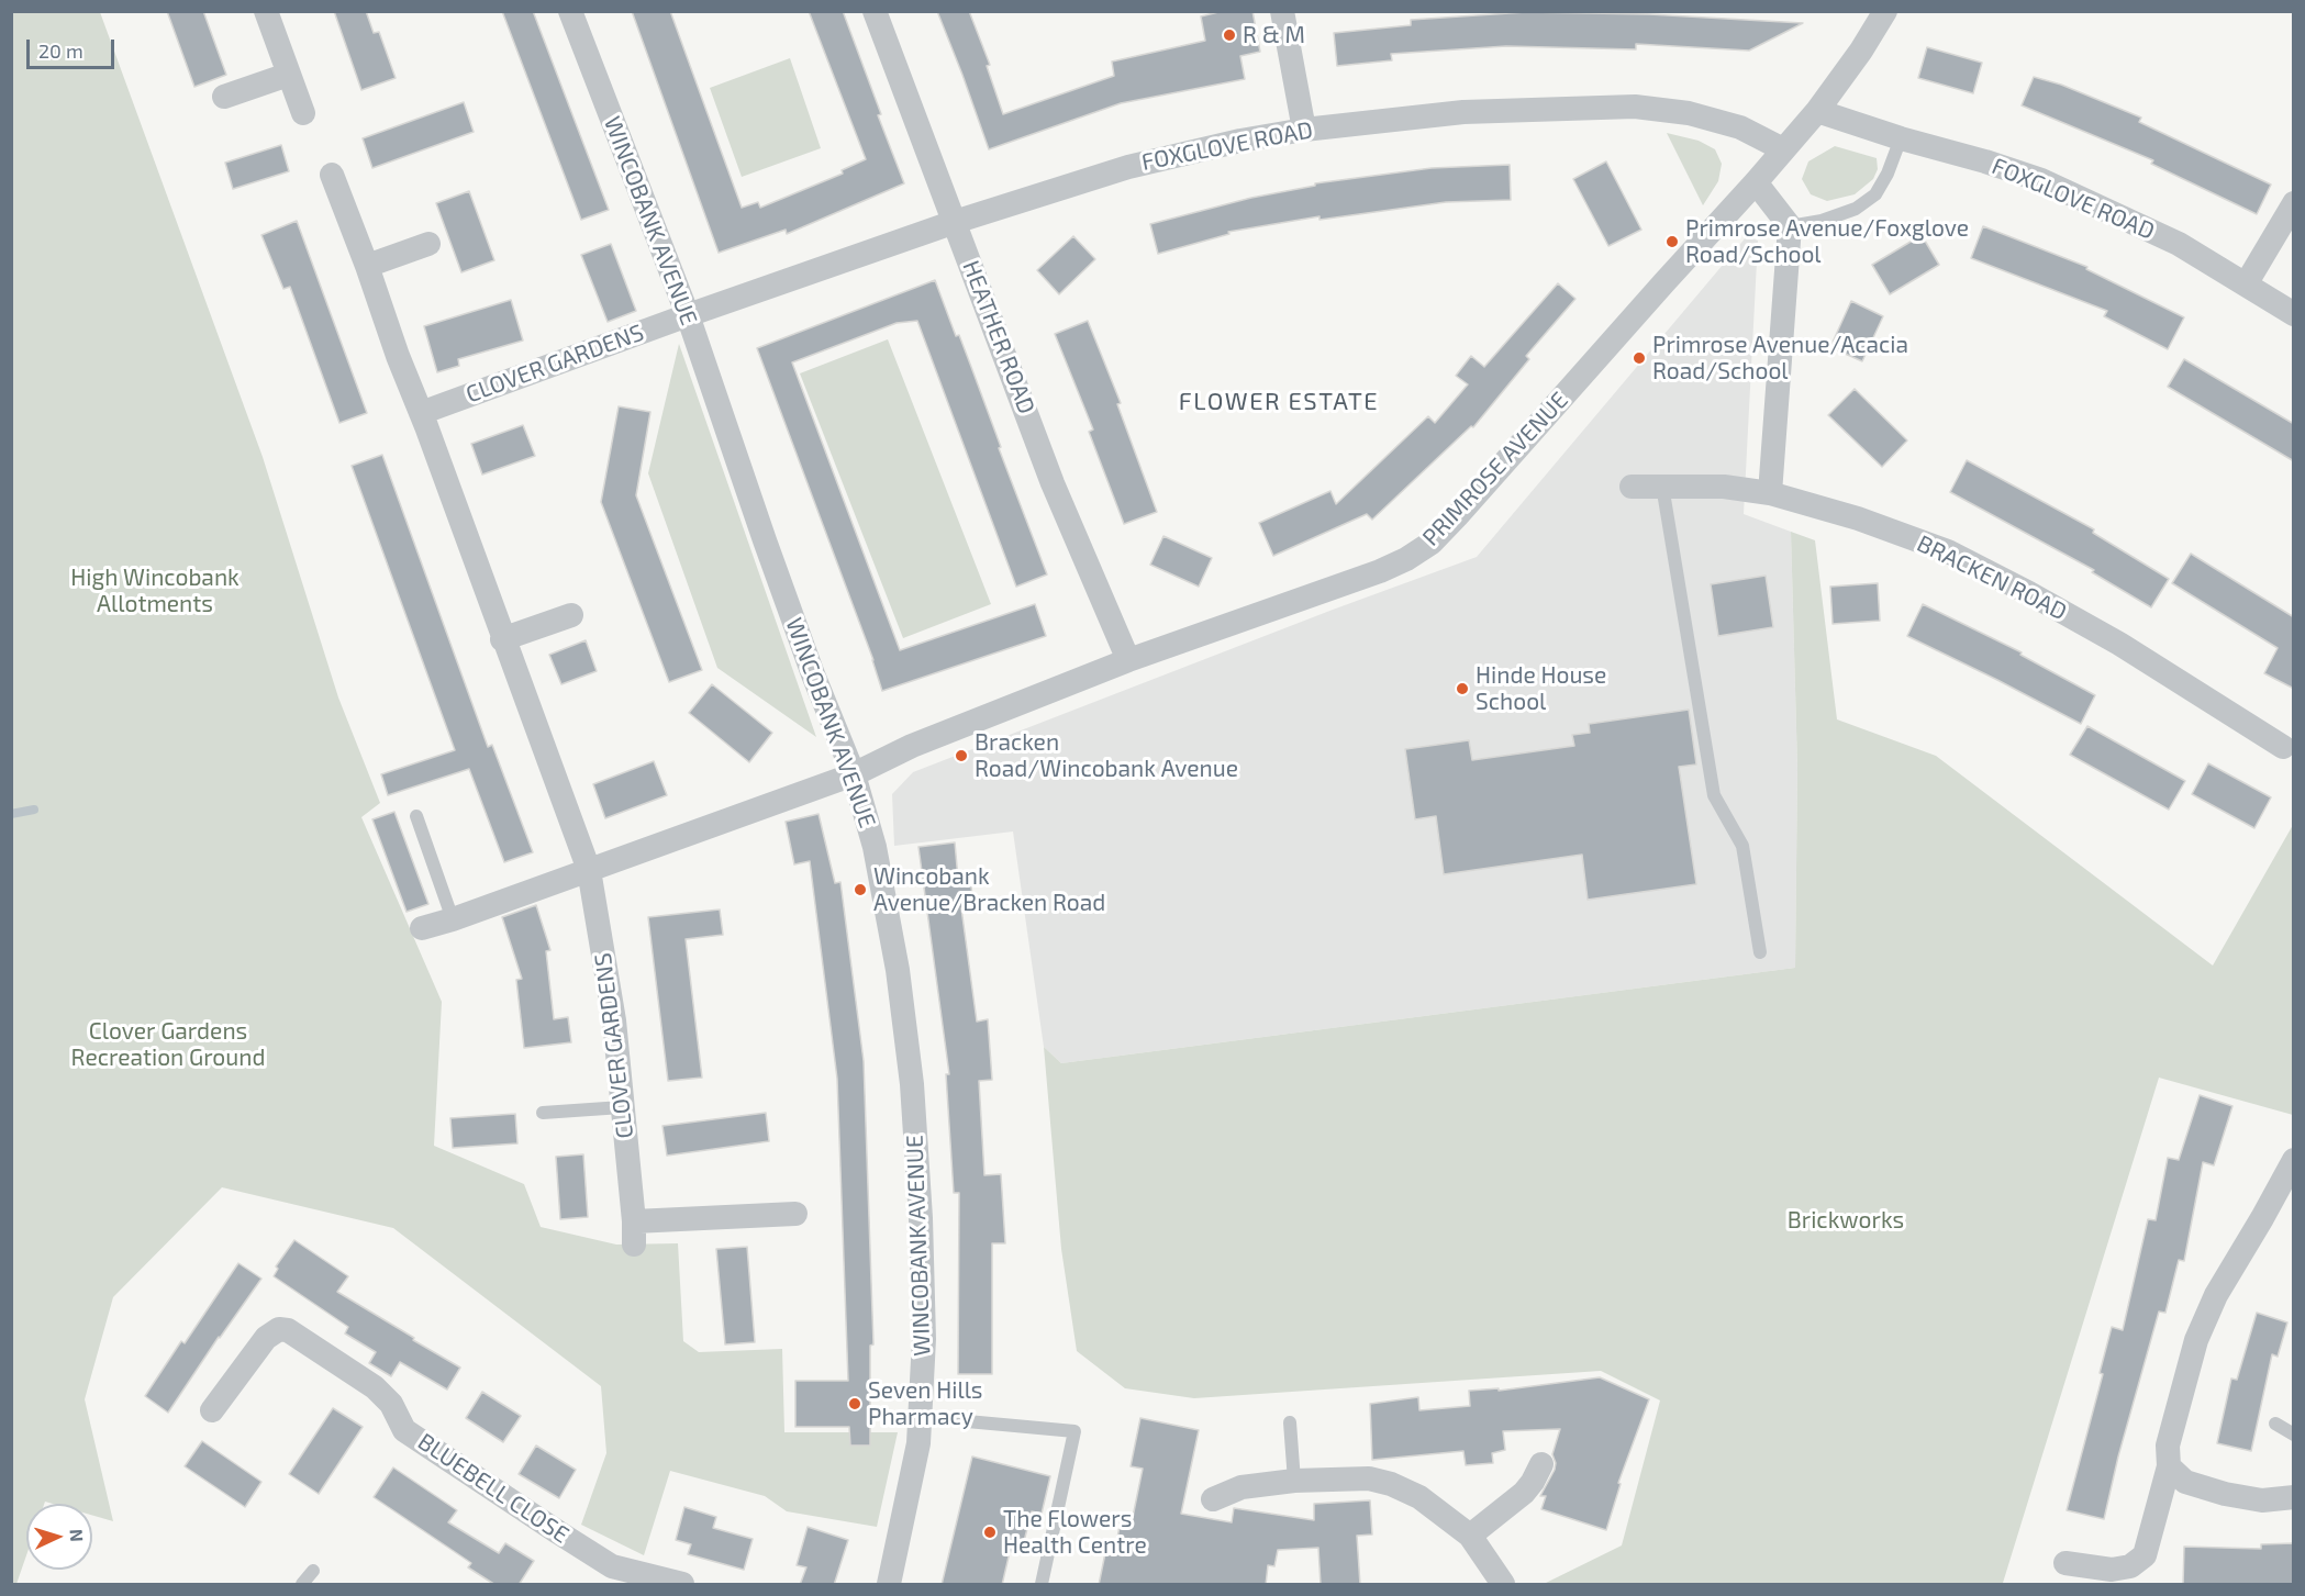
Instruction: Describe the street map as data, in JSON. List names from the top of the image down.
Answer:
{
  "streets": {
    "street": [
      "FOXGLOVE ROAD",
      "WINCOBANK AVENUE",
      "HEATHER ROAD",
      "CLOVER GARDENS",
      "PRIMROSE AVENUE",
      "BRACKEN ROAD",
      "BLUEBELL CLOSE"
    ]
  },
  "crossings": [
    ["FOXGLOVE ROAD", "WINCOBANK AVENUE"],
    ["FOXGLOVE ROAD", "HEATHER ROAD"],
    ["FOXGLOVE ROAD", "CLOVER GARDENS"],
    ["FOXGLOVE ROAD", "PRIMROSE AVENUE"],
    ["WINCOBANK AVENUE", "CLOVER GARDENS"],
    ["WINCOBANK AVENUE", "PRIMROSE AVENUE"],
    ["HEATHER ROAD", "PRIMROSE AVENUE"]
  ],
  "districts": ["FLOWER ESTATE"],
  "parks": ["High Wincobank Allotments", "Clover Gardens Recreation Ground", "Brickworks"],
  "places": [
    "R & M",
    "Primrose Avenue/Foxglove Road/School",
    "Primrose Avenue/Acacia Road/School",
    "Hinde House School",
    "Bracken Road/Wincobank Avenue",
    "Wincobank Avenue/Bracken Road",
    "Seven Hills Pharmacy",
    "The Flowers Health Centre"
  ],
  "scale_bar": "20 m",
  "north": "right"
}
